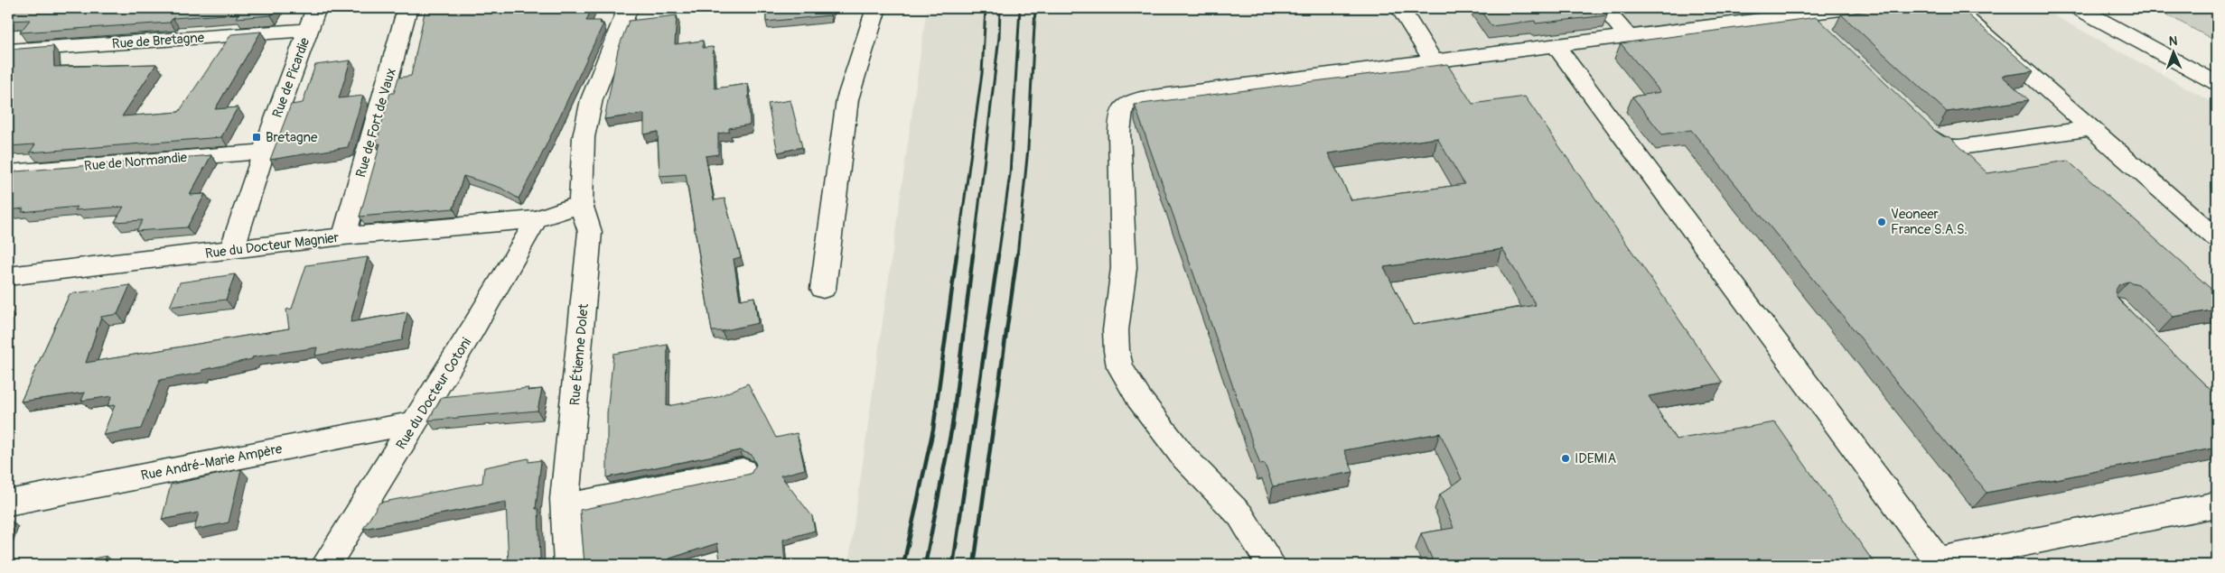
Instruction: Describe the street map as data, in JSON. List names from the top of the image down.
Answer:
{
  "streets": {
    "street": [
      "Rue de Bretagne",
      "Rue de Picardie",
      "Rue de Fort de Vaux",
      "Rue de Normandie",
      "Rue du Docteur Magnier",
      "Rue Étienne Dolet",
      "Rue du Docteur Cotoni",
      "Rue André-Marie Ampère"
    ]
  },
  "crossings": [
    ["Rue de Bretagne", "Rue de Picardie"],
    ["Rue de Picardie", "Rue de Normandie"],
    ["Rue de Picardie", "Rue du Docteur Magnier"],
    ["Rue de Fort de Vaux", "Rue du Docteur Magnier"],
    ["Rue du Docteur Magnier", "Rue Étienne Dolet"],
    ["Rue du Docteur Magnier", "Rue du Docteur Cotoni"],
    ["Rue du Docteur Cotoni", "Rue André-Marie Ampère"]
  ],
  "places": {
    "transit": ["Bretagne"],
    "other": ["Veoneer France S.A.S.", "IDEMIA"]
  },
  "north": "top"
}
